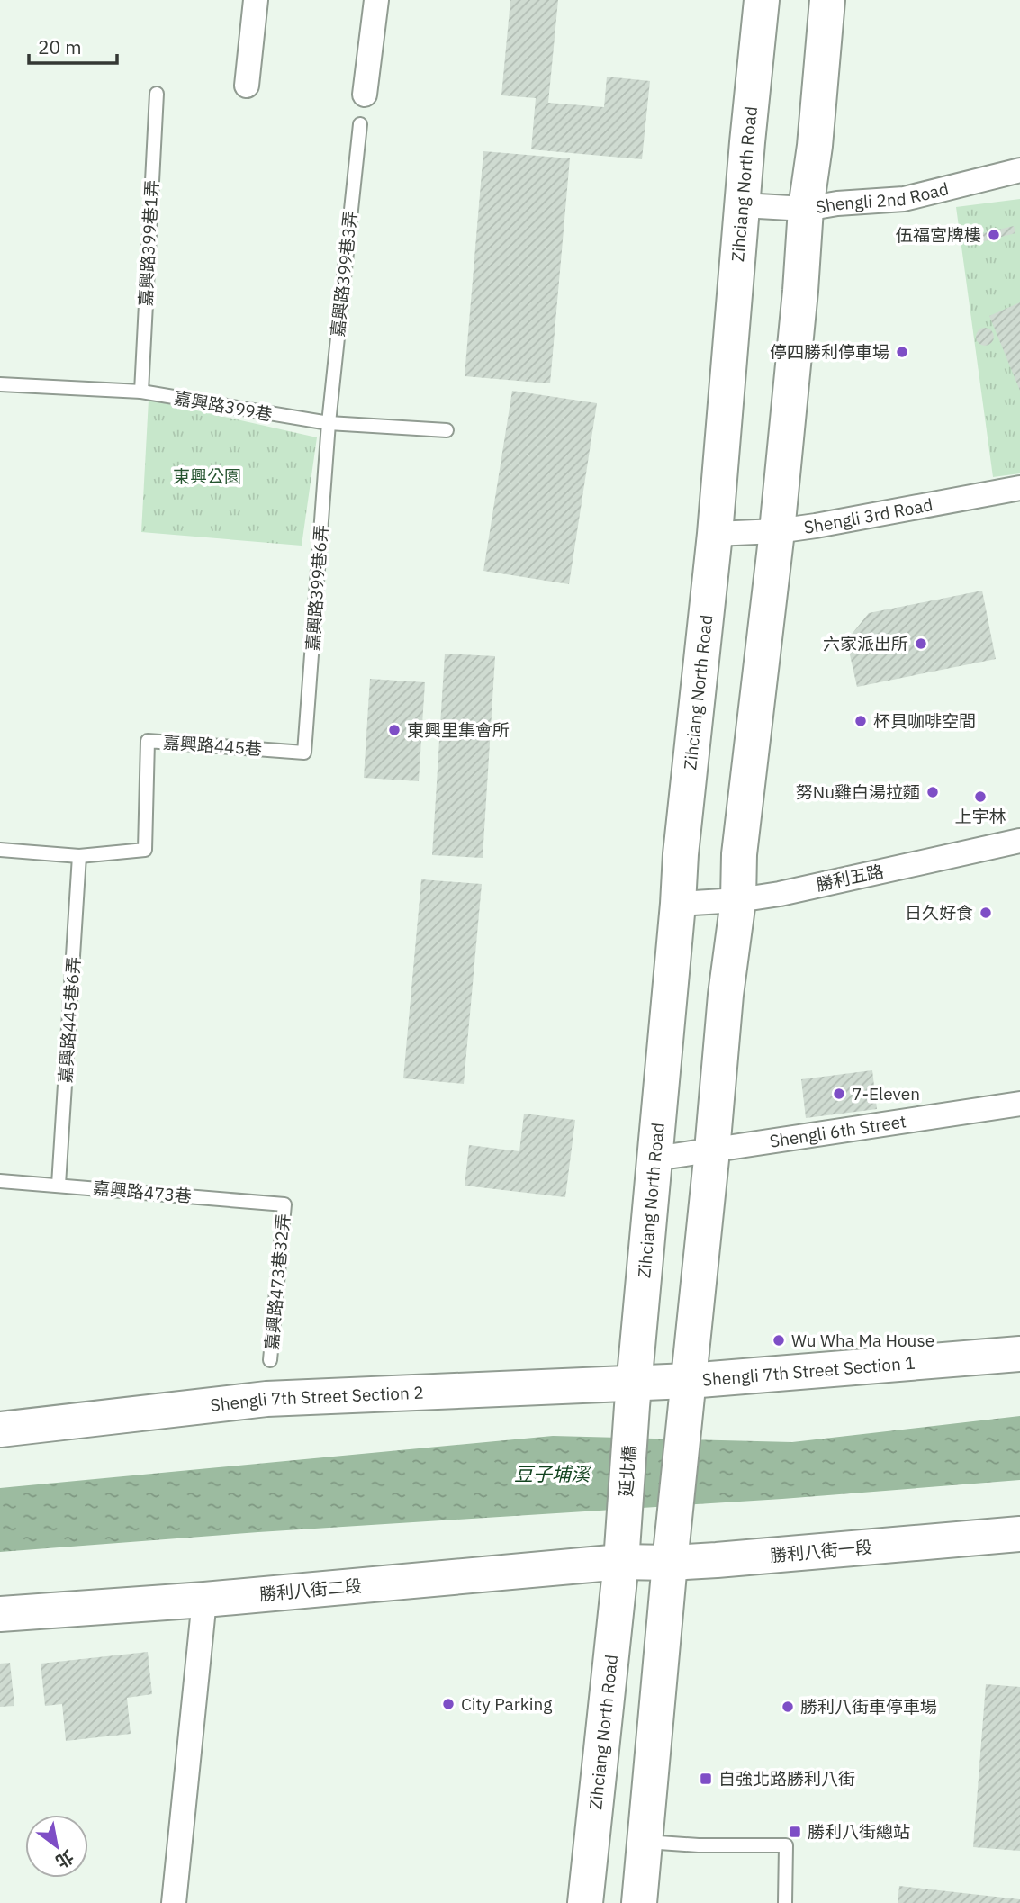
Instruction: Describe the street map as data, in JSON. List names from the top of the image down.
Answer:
{
  "streets": {
    "main road": [
      "Zihciang North Road",
      "Shengli 7th Street Section 1",
      "Shengli 7th Street Section 2",
      "延北橋",
      "勝利八街一段",
      "勝利八街二段"
    ],
    "street": [
      "Shengli 2nd Road",
      "Shengli 3rd Road",
      "勝利五路",
      "Shengli 6th Street"
    ],
    "lane": [
      "嘉興路399巷1弄",
      "嘉興路399巷3弄",
      "嘉興路399巷",
      "嘉興路399巷6弄",
      "嘉興路445巷",
      "嘉興路445巷6弄",
      "嘉興路473巷",
      "嘉興路473巷32弄"
    ]
  },
  "crossings": [
    ["Zihciang North Road", "Shengli 2nd Road"],
    ["Zihciang North Road", "Shengli 3rd Road"],
    ["Zihciang North Road", "勝利五路"],
    ["Zihciang North Road", "Shengli 6th Street"],
    ["Zihciang North Road", "Shengli 7th Street Section 1"],
    ["Zihciang North Road", "Shengli 7th Street Section 2"],
    ["Zihciang North Road", "延北橋"],
    ["Zihciang North Road", "勝利八街一段"],
    ["Zihciang North Road", "勝利八街二段"],
    ["嘉興路399巷1弄", "嘉興路399巷"],
    ["嘉興路399巷3弄", "嘉興路399巷"],
    ["嘉興路399巷3弄", "嘉興路399巷6弄"],
    ["嘉興路399巷", "嘉興路399巷6弄"],
    ["嘉興路399巷6弄", "嘉興路445巷"],
    ["嘉興路445巷", "嘉興路445巷6弄"],
    ["嘉興路445巷6弄", "嘉興路473巷"],
    ["嘉興路473巷", "嘉興路473巷32弄"],
    ["Shengli 7th Street Section 1", "Shengli 7th Street Section 2"],
    ["Shengli 7th Street Section 1", "延北橋"],
    ["Shengli 7th Street Section 2", "延北橋"],
    ["延北橋", "勝利八街一段"],
    ["延北橋", "勝利八街二段"],
    ["勝利八街一段", "勝利八街二段"]
  ],
  "water": ["豆子埔溪"],
  "parks": ["東興公園"],
  "places": {
    "other": [
      "伍福宮牌樓",
      "停四勝利停車場",
      "六家派出所",
      "杯貝咖啡空間",
      "東興里集會所",
      "努Nu雞白湯拉麵",
      "上宇林",
      "日久好食",
      "7-Eleven",
      "Wu Wha Ma House",
      "City Parking",
      "勝利八街車停車場"
    ],
    "transit": ["自強北路勝利八街", "勝利八街總站"]
  },
  "scale_bar": "20 m",
  "north": "bottom right"
}
